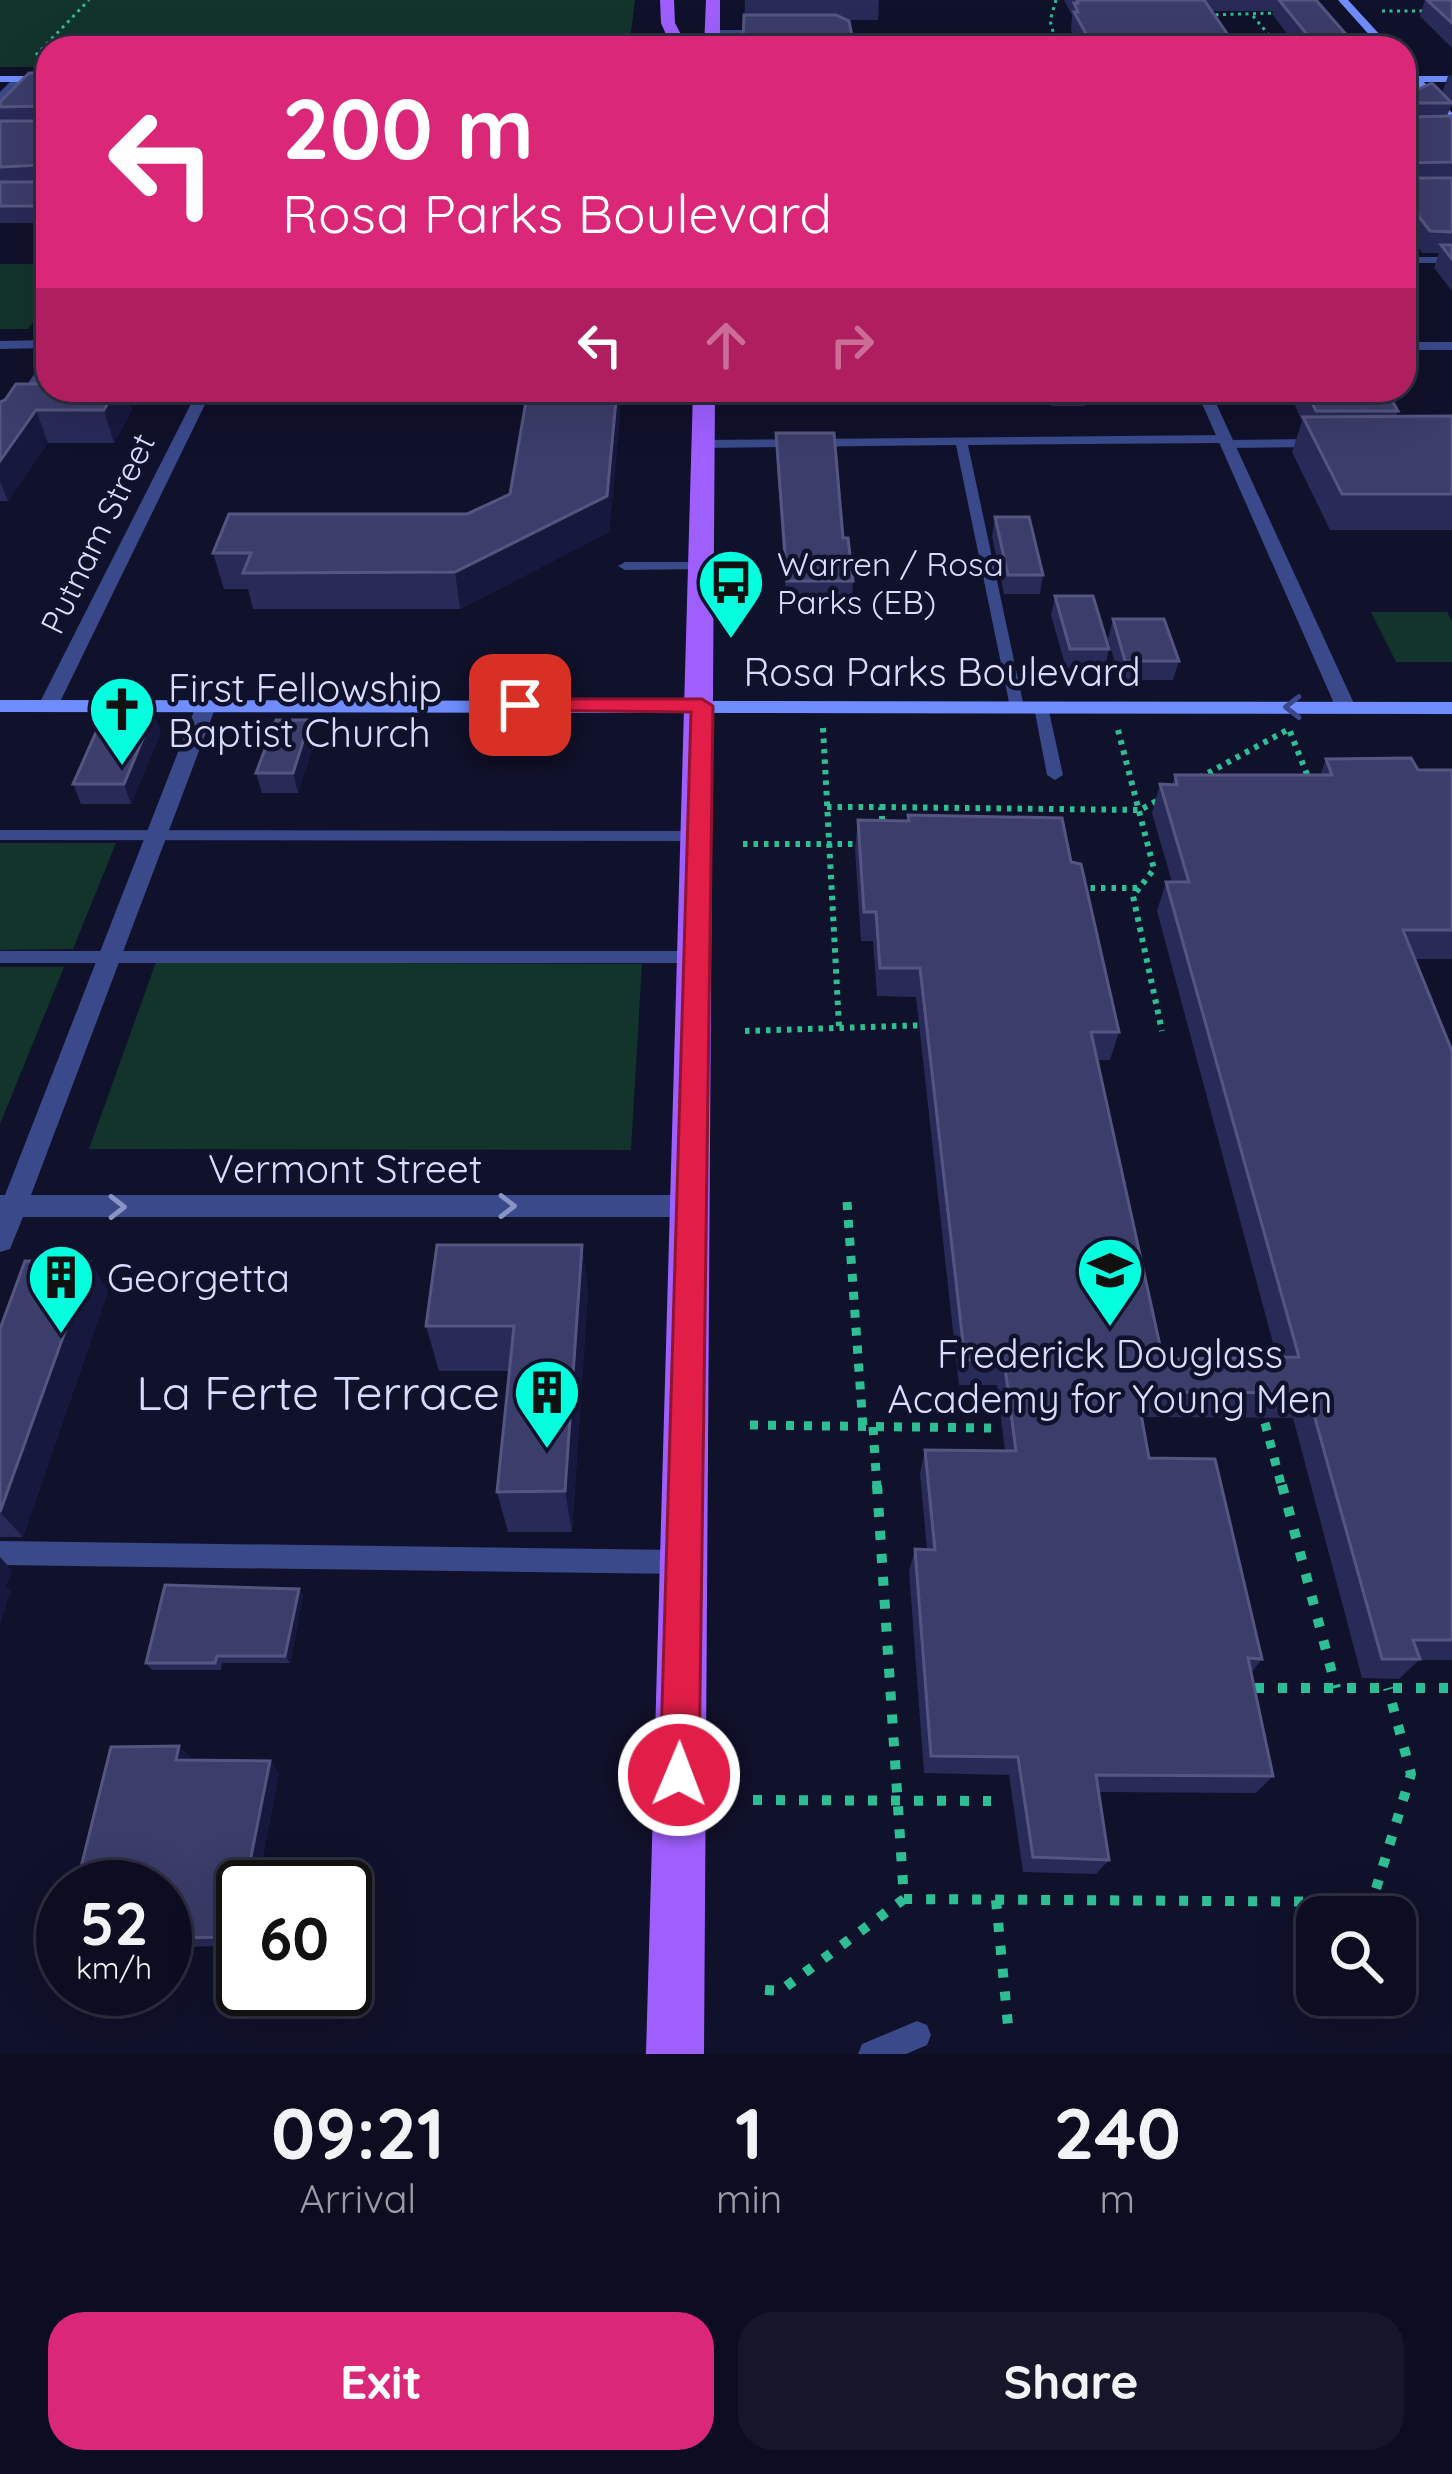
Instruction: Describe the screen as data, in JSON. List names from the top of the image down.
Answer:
{
  "streets": {
    "street": ["Putnam Street", "Rosa Parks Boulevard", "Vermont Street"]
  },
  "crossings": [
    ["Putnam Street", "Rosa Parks Boulevard"]
  ],
  "one_way": ["Vermont Street"],
  "places": {
    "bus stop": ["Warren / Rosa Parks (EB)"],
    "church": ["First Fellowship Baptist Church"],
    "school or university": ["Frederick Douglass Academy for Young Men"],
    "building": ["Georgetta", "La Ferte Terrace"]
  },
  "page": {
    "turn": ["200 m", "Rosa Parks Boulevard"],
    "speed": "52 km/h",
    "limit": "60",
    "eta": [
      "09:21",
      "Arrival",
      "1",
      "min",
      "240",
      "m"
    ],
    "buttons": ["Exit", "Share"]
  }
}
